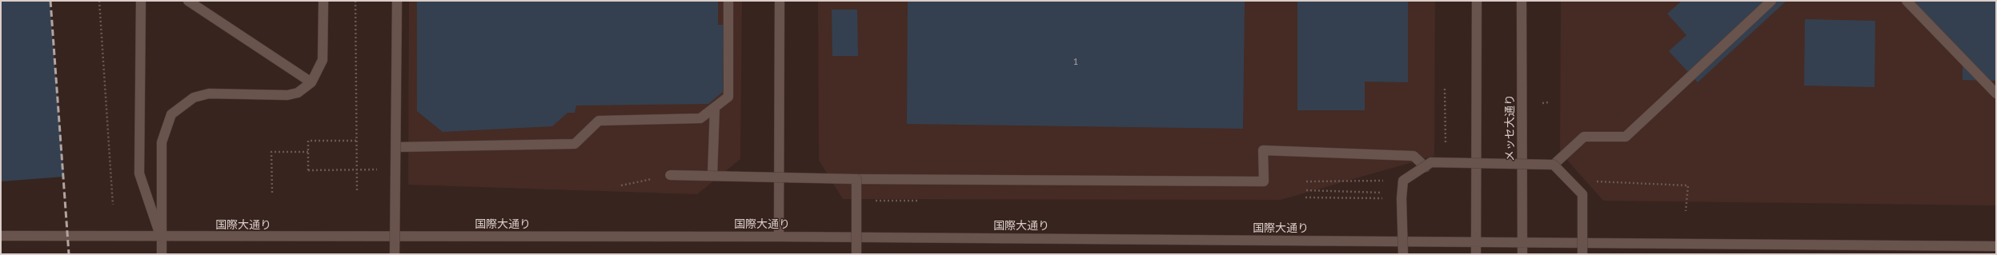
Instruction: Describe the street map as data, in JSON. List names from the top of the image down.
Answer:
{
  "streets": {
    "street": ["メッセ大通り", "国際大通り"]
  },
  "crossings": [
    ["メッセ大通り", "国際大通り"]
  ],
  "house_numbers": ["1"]
}
